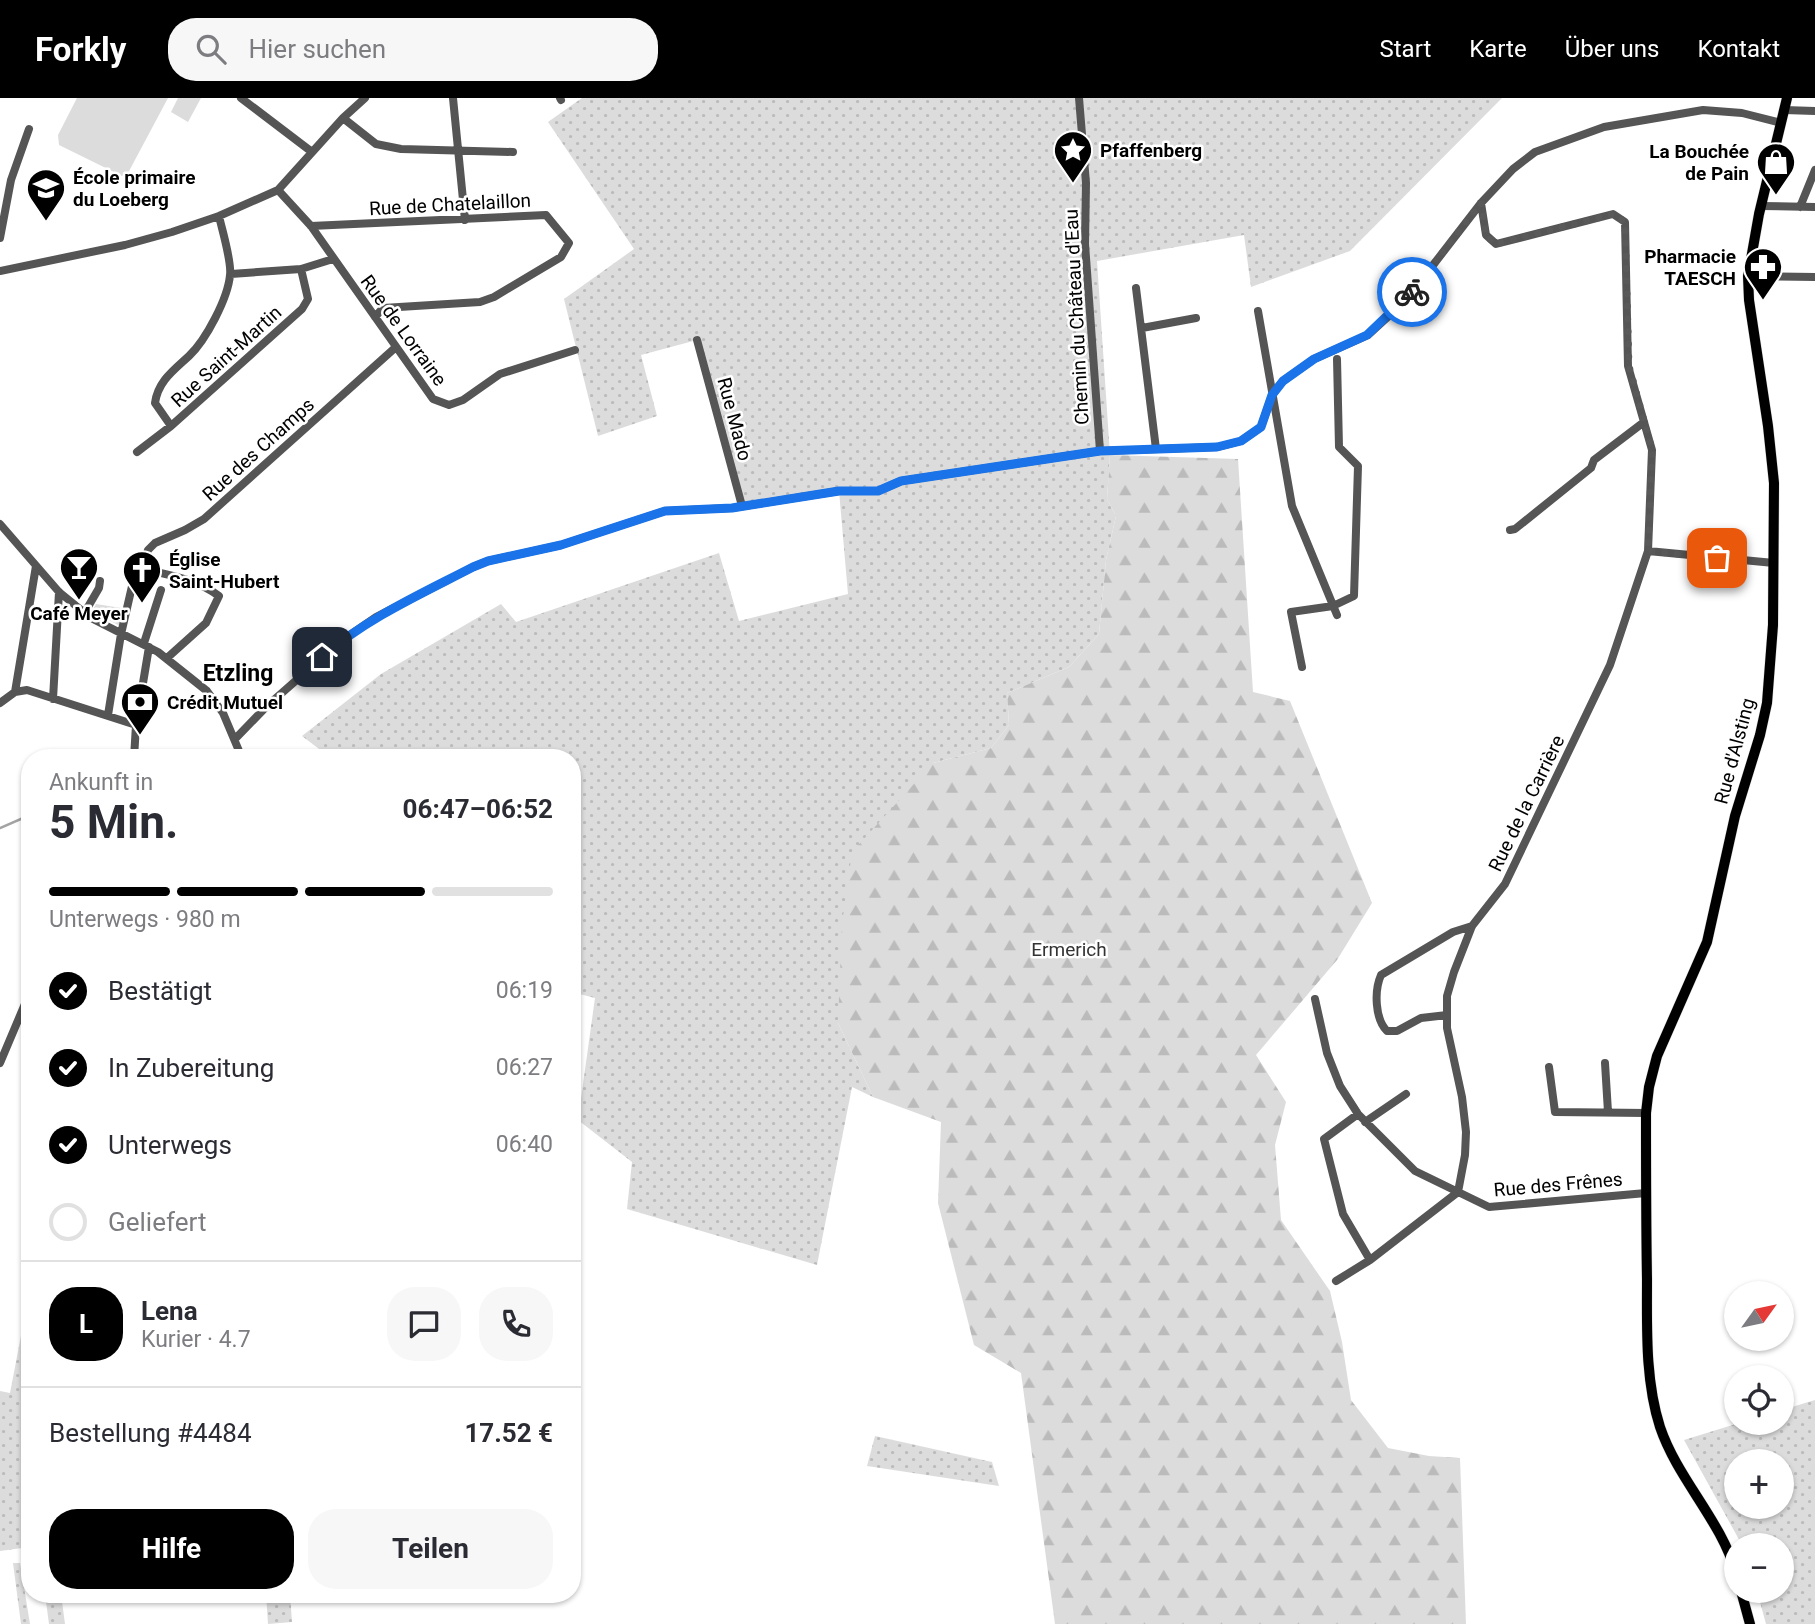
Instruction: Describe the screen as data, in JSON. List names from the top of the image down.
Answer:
{
  "streets": {
    "main road": ["Rue d'Alsting"],
    "street": [
      "Rue de Chatelaillon",
      "Chemin du Château d'Eau",
      "Rue de Lorraine",
      "Rue Saint-Martin",
      "Rue Mado",
      "Rue des Champs",
      "Rue de la Carrière",
      "Rue des Frênes"
    ]
  },
  "crossings": [
    ["Rue de Chatelaillon", "Rue de Lorraine"],
    ["Rue de Lorraine", "Rue des Champs"],
    ["Rue d'Alsting", "Rue des Frênes"],
    ["Rue de la Carrière", "Rue des Frênes"]
  ],
  "districts": ["Etzling"],
  "parks": ["Ermerich"],
  "places": {
    "place": ["Pfaffenberg"],
    "shop": ["La Bouchée de Pain"],
    "school or university": ["École primaire du Loeberg"],
    "pharmacy": ["Pharmacie TAESCH"],
    "bar": ["Café Meyer"],
    "church": ["Église Saint-Hubert"],
    "bank": ["Crédit Mutuel"]
  },
  "north": "top right",
  "page": {
    "header": "Forkly",
    "search": "Hier suchen",
    "nav": [
      "Start",
      "Karte",
      "Über uns",
      "Kontakt"
    ],
    "heading": ["5 Min.", "Ankunft in", "06:47–06:52"],
    "panel": [
      "Lena",
      "Kurier · 4.7",
      "Bestellung #4484",
      "17.52 €"
    ],
    "bar": "Unterwegs · 980 m",
    "list": [
      ["Bestätigt", "06:19"],
      ["In Zubereitung", "06:27"],
      ["Unterwegs", "06:40"],
      "Geliefert"
    ],
    "map_buttons": ["+", "−"],
    "round": "L",
    "buttons": ["Hilfe", "Teilen"]
  }
}
